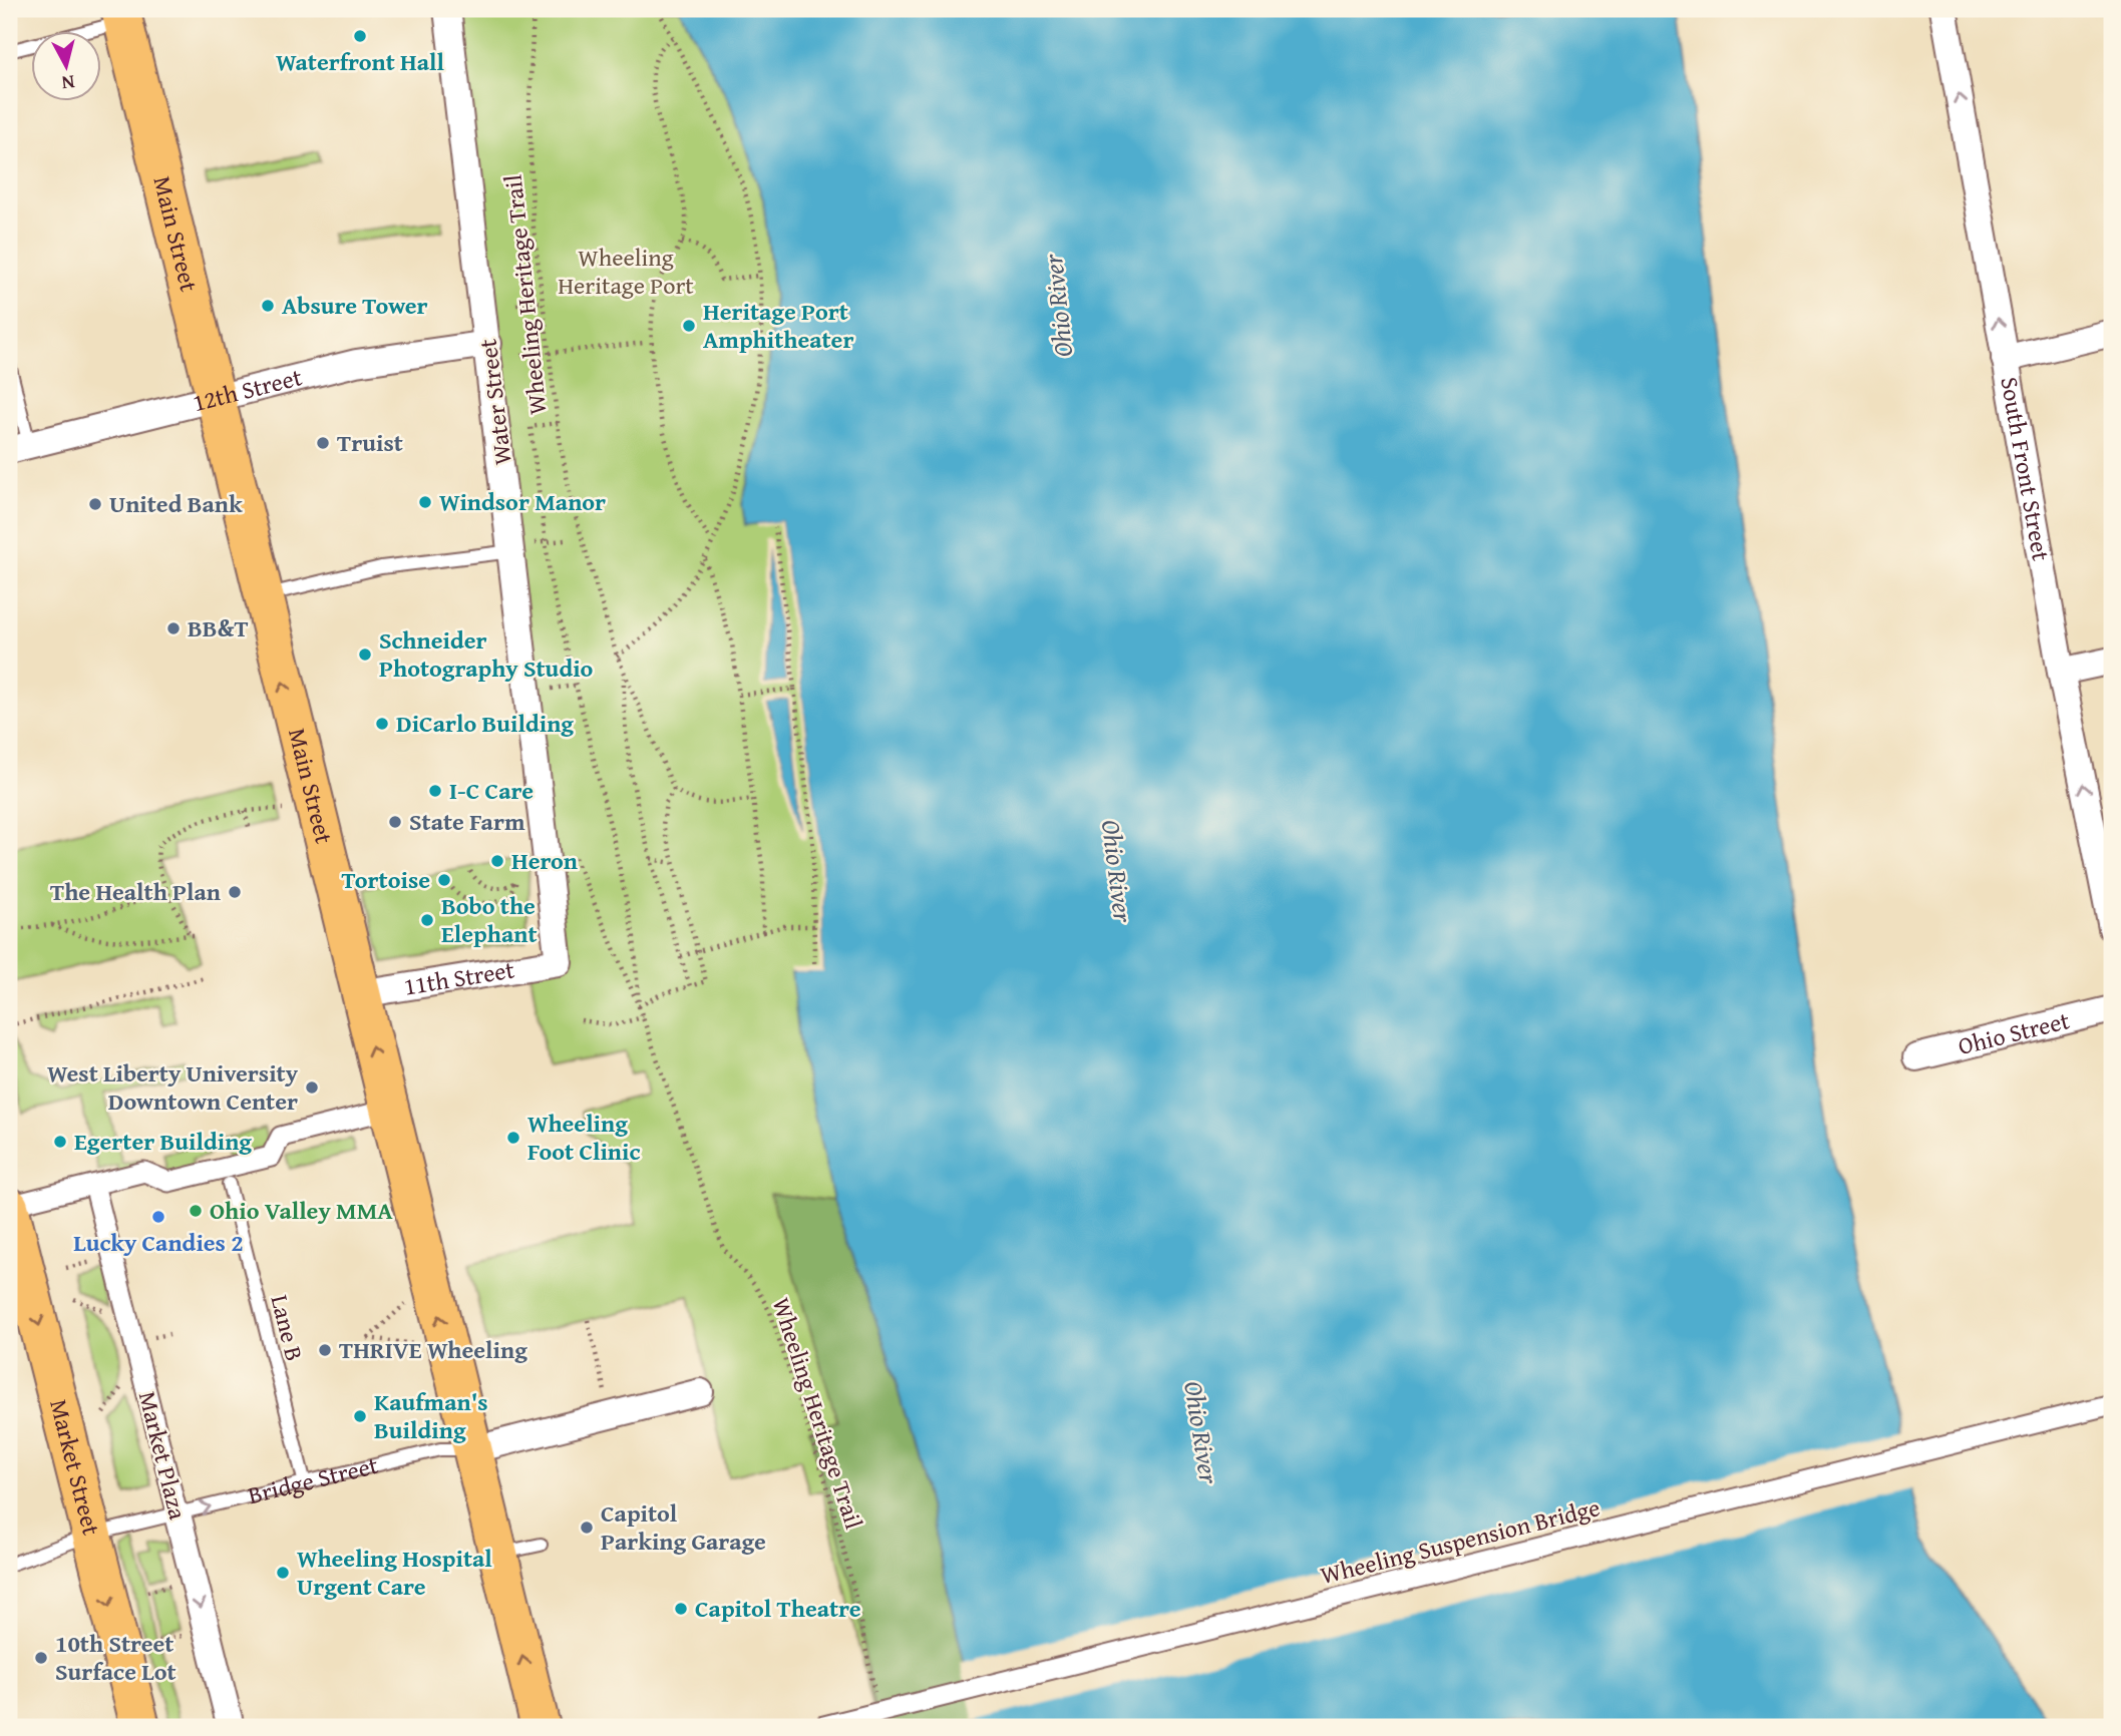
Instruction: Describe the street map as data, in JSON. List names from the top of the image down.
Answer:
{
  "streets": {
    "main road": ["Main Street", "Market Street"],
    "street": [
      "12th Street",
      "Water Street",
      "South Front Street",
      "11th Street",
      "Ohio Street",
      "Market Plaza",
      "Bridge Street",
      "Wheeling Suspension Bridge"
    ],
    "lane": ["Lane B"],
    "path": ["Wheeling Heritage Trail"]
  },
  "crossings": [
    ["Main Street", "12th Street"],
    ["Main Street", "11th Street"],
    ["Main Street", "Bridge Street"],
    ["12th Street", "Water Street"],
    ["Water Street", "11th Street"],
    ["Lane B", "Bridge Street"],
    ["Market Plaza", "Bridge Street"],
    ["Market Street", "Bridge Street"]
  ],
  "one_way": [
    "Main Street",
    "South Front Street",
    "Market Plaza",
    "Market Street"
  ],
  "water": ["Ohio River"],
  "parks": ["Wheeling Heritage Port"],
  "places": [
    "Waterfront Hall",
    "Absure Tower",
    "Heritage Port Amphitheater",
    "Truist",
    "Windsor Manor",
    "United Bank",
    "BB&T",
    "Schneider Photography Studio",
    "DiCarlo Building",
    "I-C Care",
    "State Farm",
    "Heron",
    "Tortoise",
    "The Health Plan",
    "Bobo the Elephant",
    "West Liberty University Downtown Center",
    "Wheeling Foot Clinic",
    "Egerter Building",
    "Ohio Valley MMA",
    "Lucky Candies 2",
    "THRIVE Wheeling",
    "Kaufman's Building",
    "Capitol Parking Garage",
    "Wheeling Hospital Urgent Care",
    "Capitol Theatre",
    "10th Street Surface Lot"
  ],
  "north": "bottom"
}
